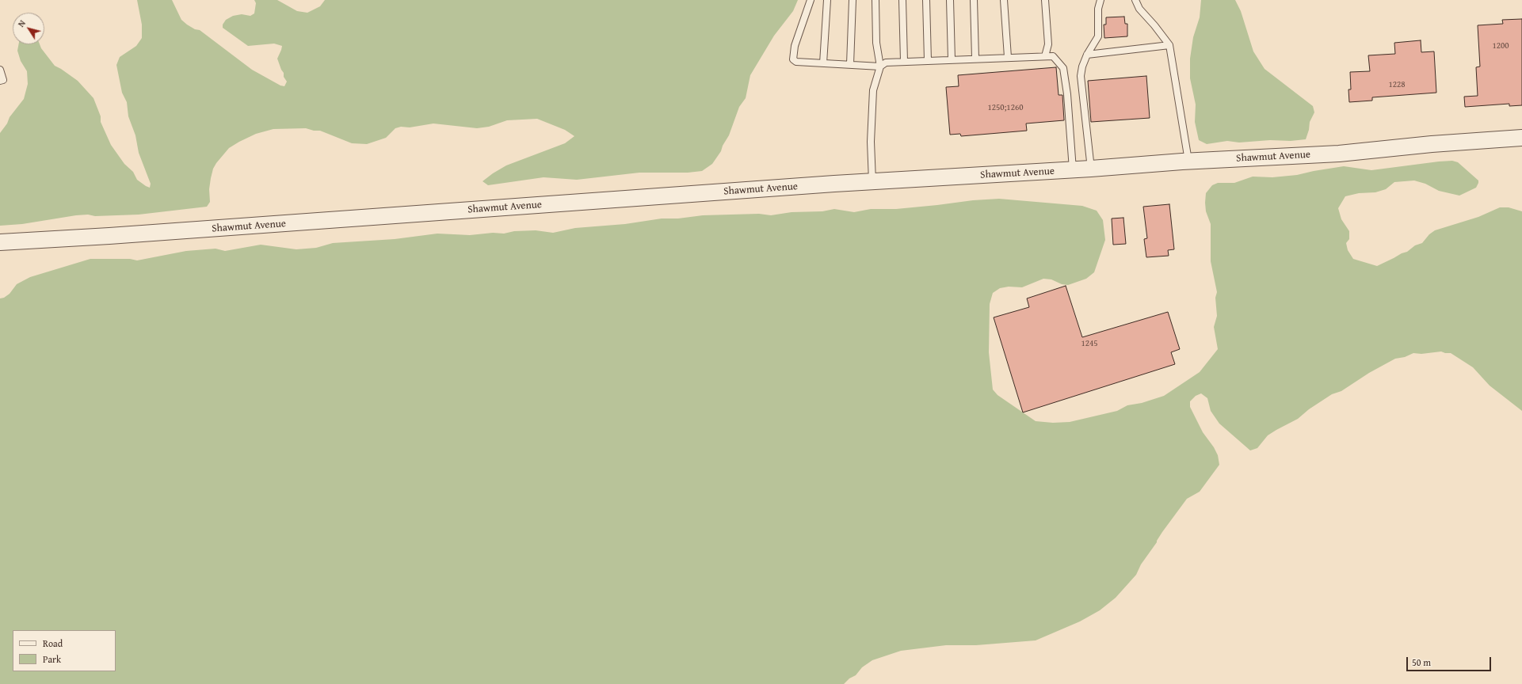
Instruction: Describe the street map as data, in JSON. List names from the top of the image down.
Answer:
{
  "streets": {
    "street": ["Shawmut Avenue"]
  },
  "house_numbers": [
    "1200",
    "1228",
    "1250;1260",
    "1245"
  ],
  "legend": ["Road", "Park"],
  "scale_bar": "50 m",
  "north": "top left"
}
